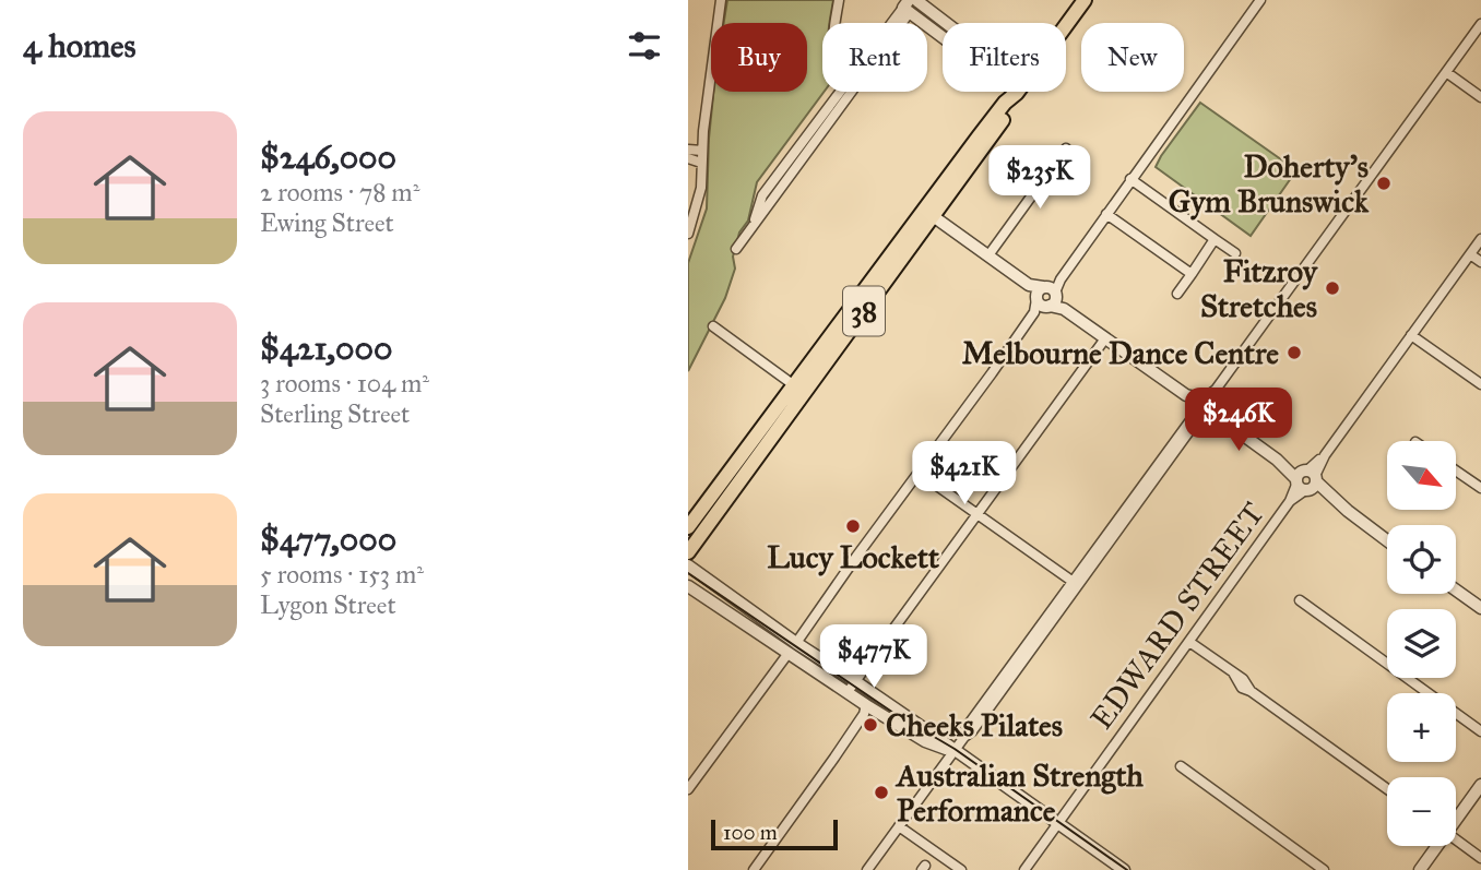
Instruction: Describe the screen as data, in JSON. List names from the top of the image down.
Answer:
{
  "streets": {
    "main road": ["38"],
    "street": ["EDWARD STREET"]
  },
  "places": [
    "Doherty's Gym Brunswick",
    "Fitzroy Stretches",
    "Melbourne Dance Centre",
    "Lucy Lockett",
    "Cheeks Pilates",
    "Australian Strength Performance"
  ],
  "scale_bar": "100 m",
  "north": "bottom right",
  "page": {
    "heading": "4 homes",
    "chip": [
      "Buy",
      "Rent",
      "Filters",
      "New"
    ],
    "list": [
      {
        "name": "$246,000",
        "note": "2 rooms · 78 m² · Ewing Street"
      },
      {
        "name": "$421,000",
        "note": "3 rooms · 104 m² · Sterling Street"
      },
      {
        "name": "$477,000",
        "note": "5 rooms · 153 m² · Lygon Street"
      }
    ],
    "price": [
      "$235K",
      "$246K",
      "$421K",
      "$477K"
    ],
    "map_buttons": ["+", "−"],
    "scale": "100 m"
  }
}
